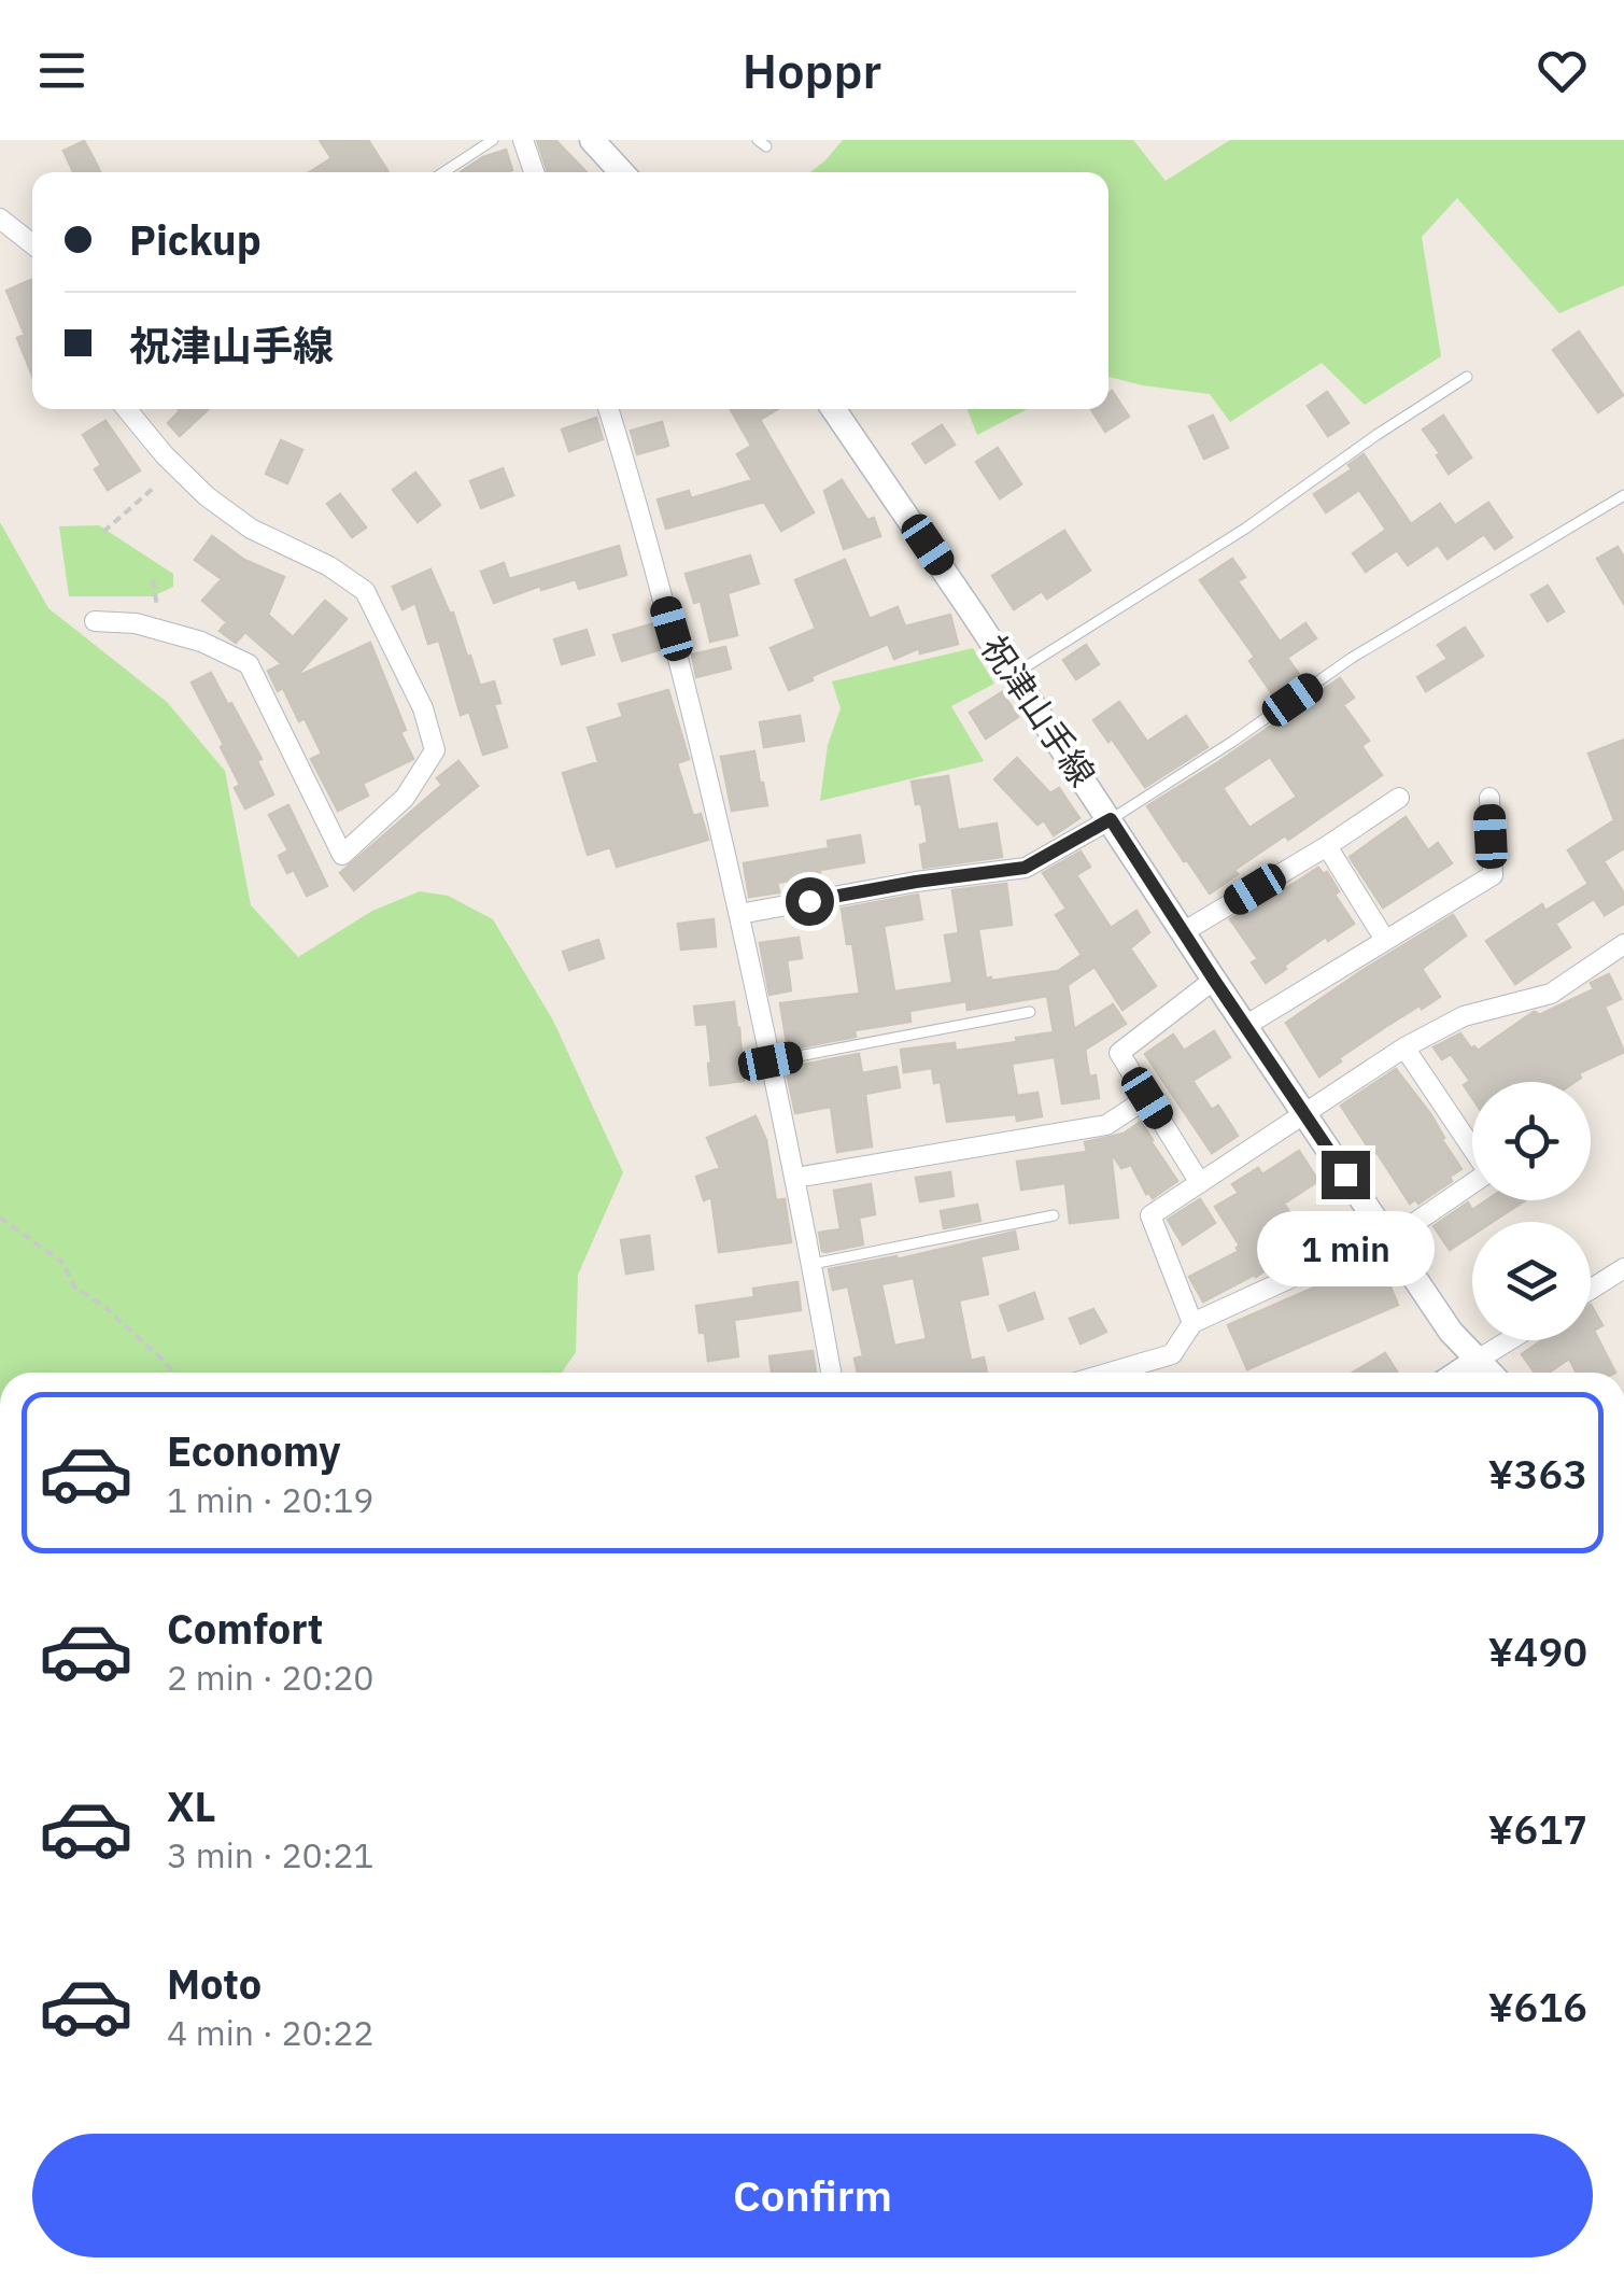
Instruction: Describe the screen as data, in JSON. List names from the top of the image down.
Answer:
{
  "streets": {
    "street": ["祝津山手線"]
  },
  "page": {
    "header": "Hoppr",
    "banner": ["Pickup", "祝津山手線"],
    "bubble": "1 min",
    "list": [
      {
        "name": "Economy",
        "note": "1 min · 20:19",
        "value": "¥363"
      },
      {
        "name": "Comfort",
        "note": "2 min · 20:20",
        "value": "¥490"
      },
      {
        "name": "XL",
        "note": "3 min · 20:21",
        "value": "¥617"
      },
      {
        "name": "Moto",
        "note": "4 min · 20:22",
        "value": "¥616"
      }
    ],
    "buttons": "Confirm"
  }
}
